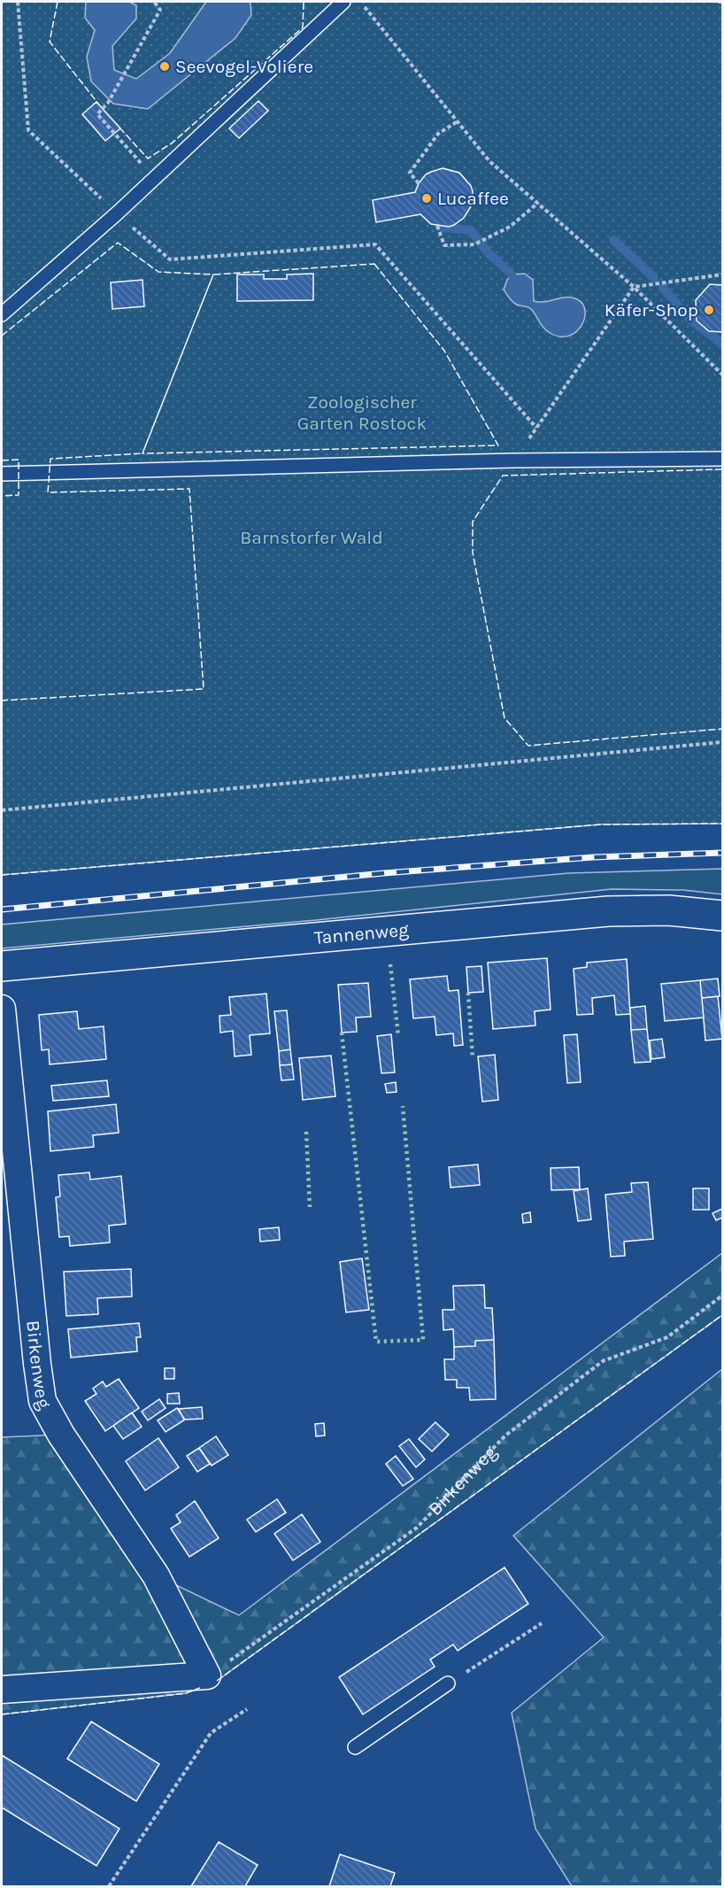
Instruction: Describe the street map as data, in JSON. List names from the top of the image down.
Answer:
{
  "streets": {
    "street": ["Tannenweg", "Birkenweg"]
  },
  "parks": ["Zoologischer Garten Rostock", "Barnstorfer Wald"],
  "places": ["Seevogel-Voliere", "Lucaffee", "Käfer-Shop"]
}
